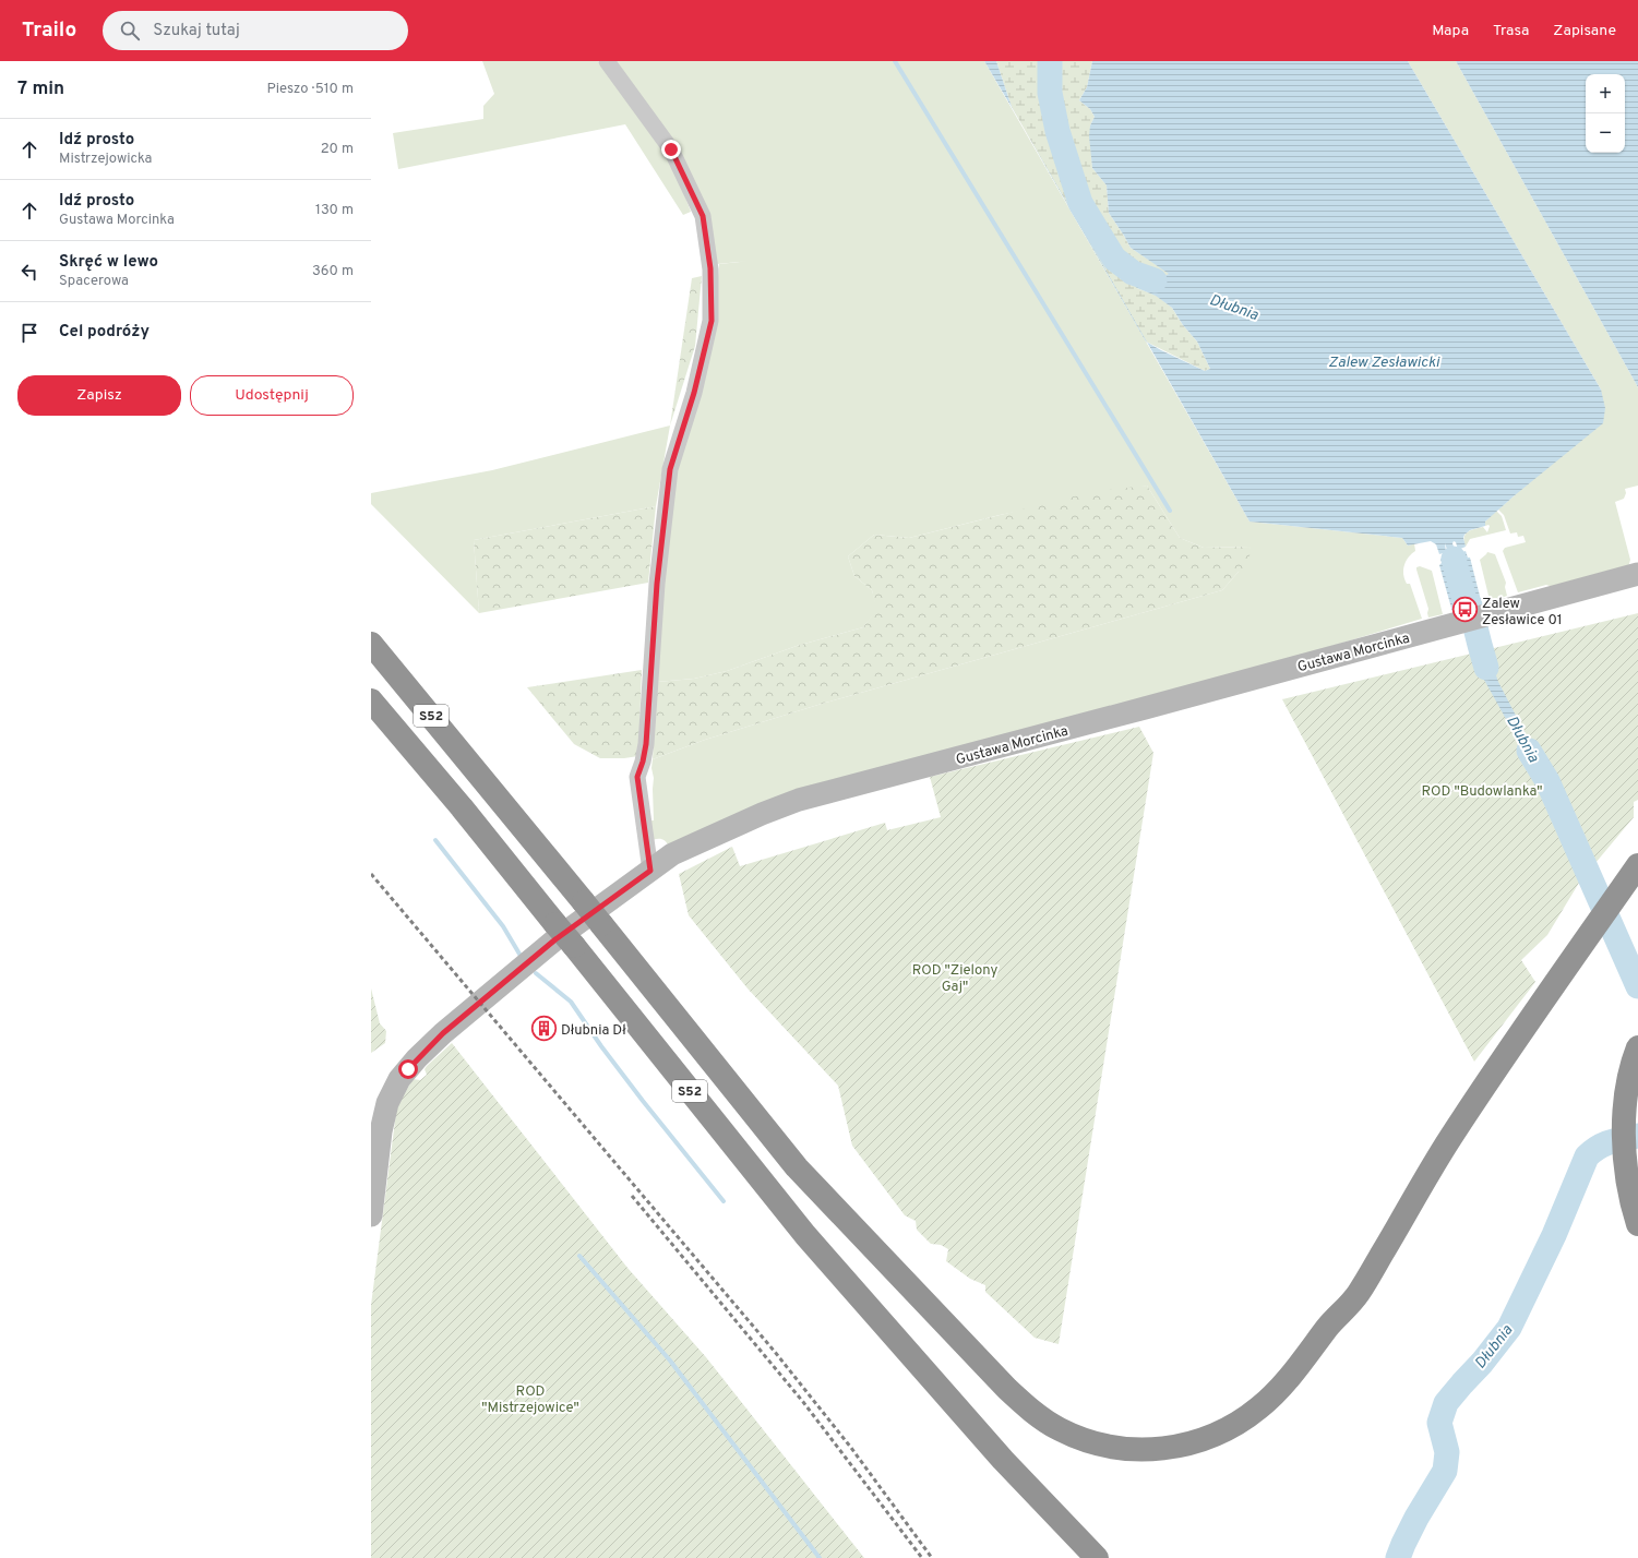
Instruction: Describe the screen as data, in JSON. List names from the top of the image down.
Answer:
{
  "streets": {
    "highway": ["S52"],
    "street": ["Gustawa Morcinka"]
  },
  "water": ["Dłubnia", "Zalew Zesławicki"],
  "parks": ["ROD \"Budowlanka\"", "ROD \"Zielony Gaj\"", "ROD \"Mistrzejowice\""],
  "places": {
    "bus stop": ["Zalew Zesławice 01"],
    "building": ["Dłubnia Dł"]
  },
  "page": {
    "header": "Trailo",
    "search": "Szukaj tutaj",
    "nav": ["Mapa", "Trasa", "Zapisane"],
    "heading": ["7 min", "Pieszo · 510 m"],
    "map_buttons": ["+", "−"],
    "list": [
      ["Idź prosto", "Mistrzejowicka", "20 m"],
      ["Idź prosto", "Gustawa Morcinka", "130 m"],
      ["Skręć w lewo", "Spacerowa", "360 m"],
      "Cel podróży"
    ],
    "buttons": ["Zapisz", "Udostępnij"]
  }
}
